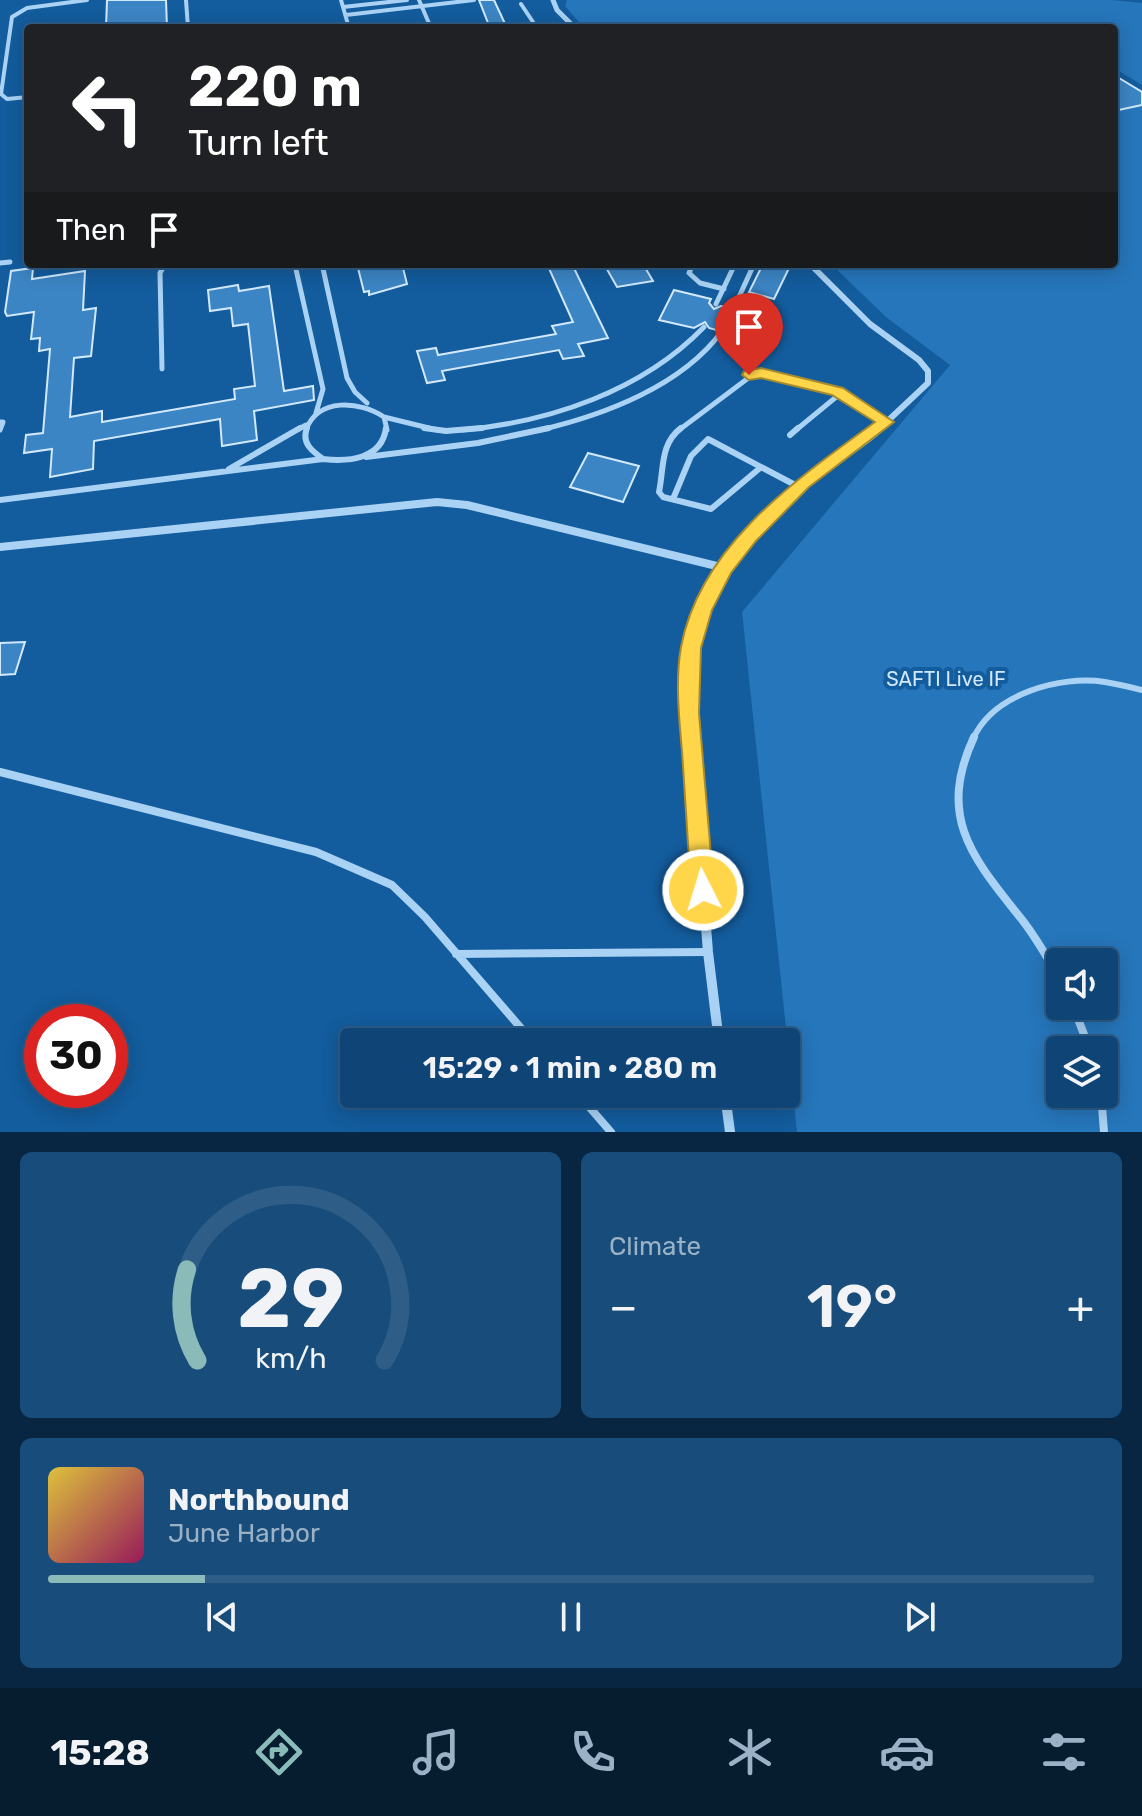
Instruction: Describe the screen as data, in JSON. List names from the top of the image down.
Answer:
{
  "parks": ["SAFTI Live IF"],
  "page": {
    "turn": ["220 m", "Turn left"],
    "then": "Then",
    "limit": "30",
    "trip": "15:29 · 1 min · 280 m",
    "tile": "Climate",
    "heat": ["−", "19°", "+"],
    "song": ["Northbound", "June Harbor"],
    "tabs": "15:28",
    "gauge": ["29", "km/h"]
  }
}
